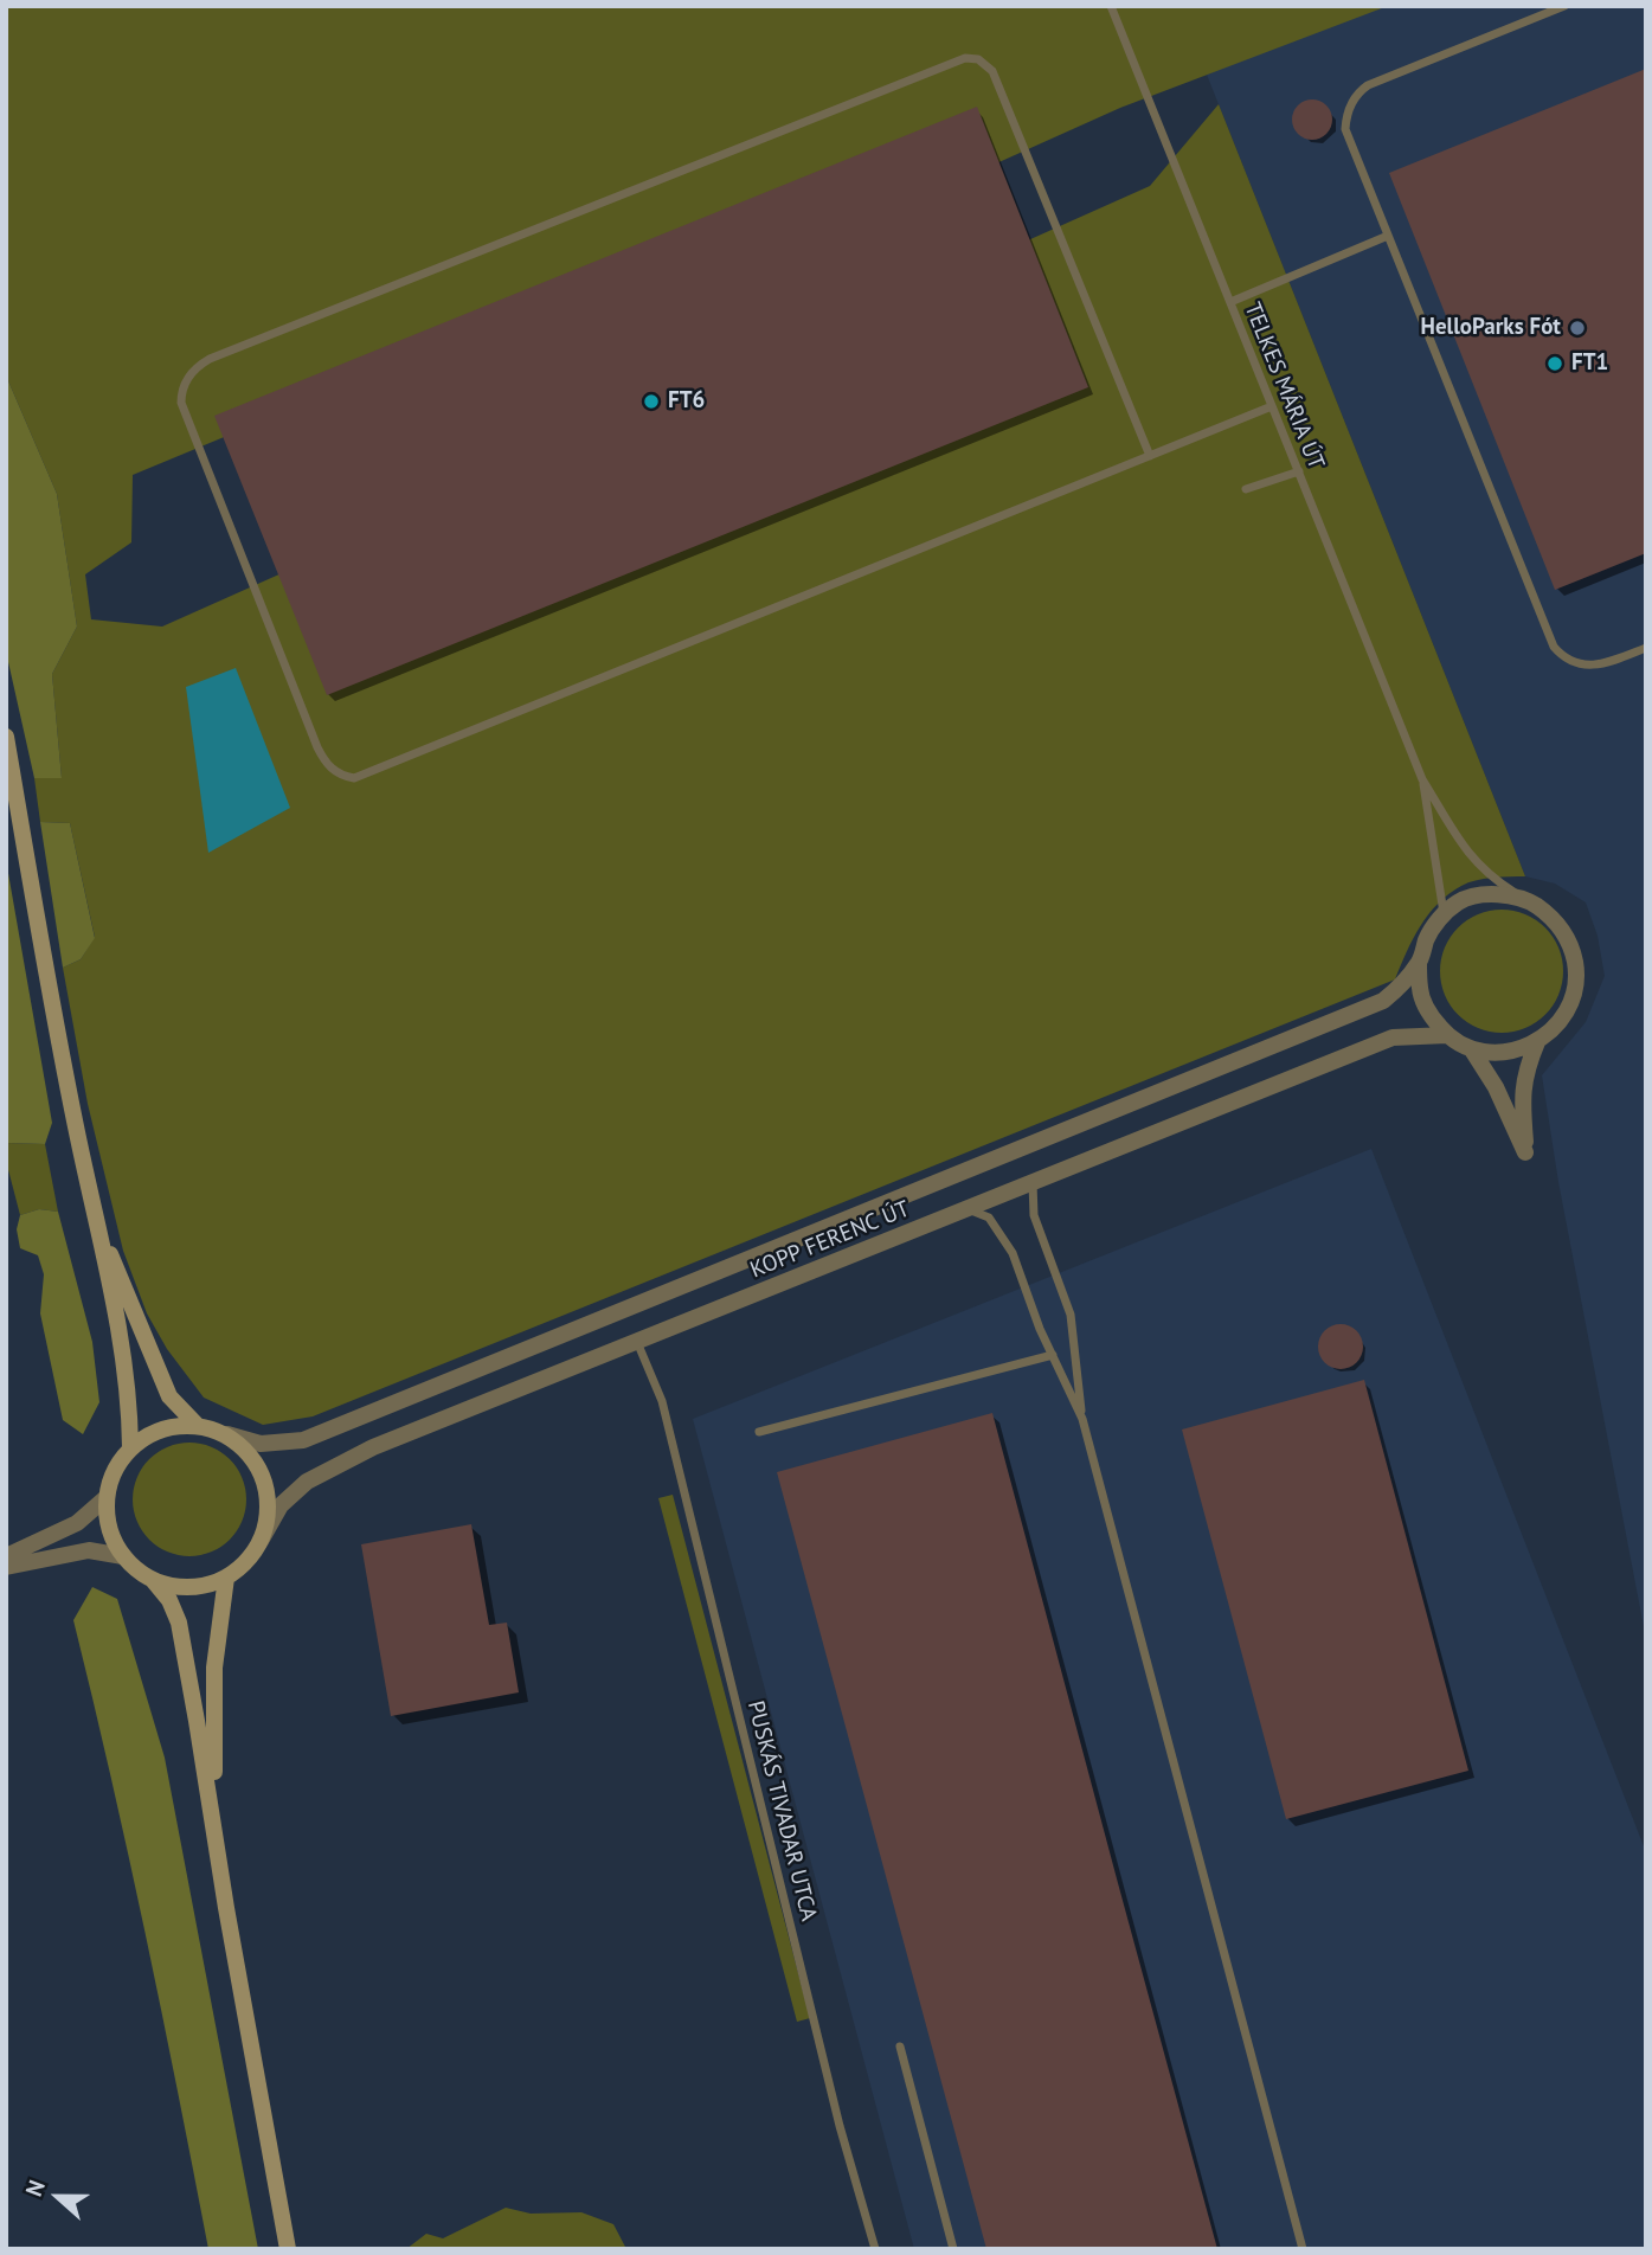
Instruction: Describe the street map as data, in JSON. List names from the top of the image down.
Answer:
{
  "streets": {
    "street": ["KOPP FERENC ÚT"],
    "lane": ["TELKES MÁRIA ÚT", "PUSKÁS TIVADAR UTCA"]
  },
  "crossings": [
    ["KOPP FERENC ÚT", "PUSKÁS TIVADAR UTCA"]
  ],
  "places": ["HelloParks Fót", "FT1", "FT6"],
  "north": "left"
}
